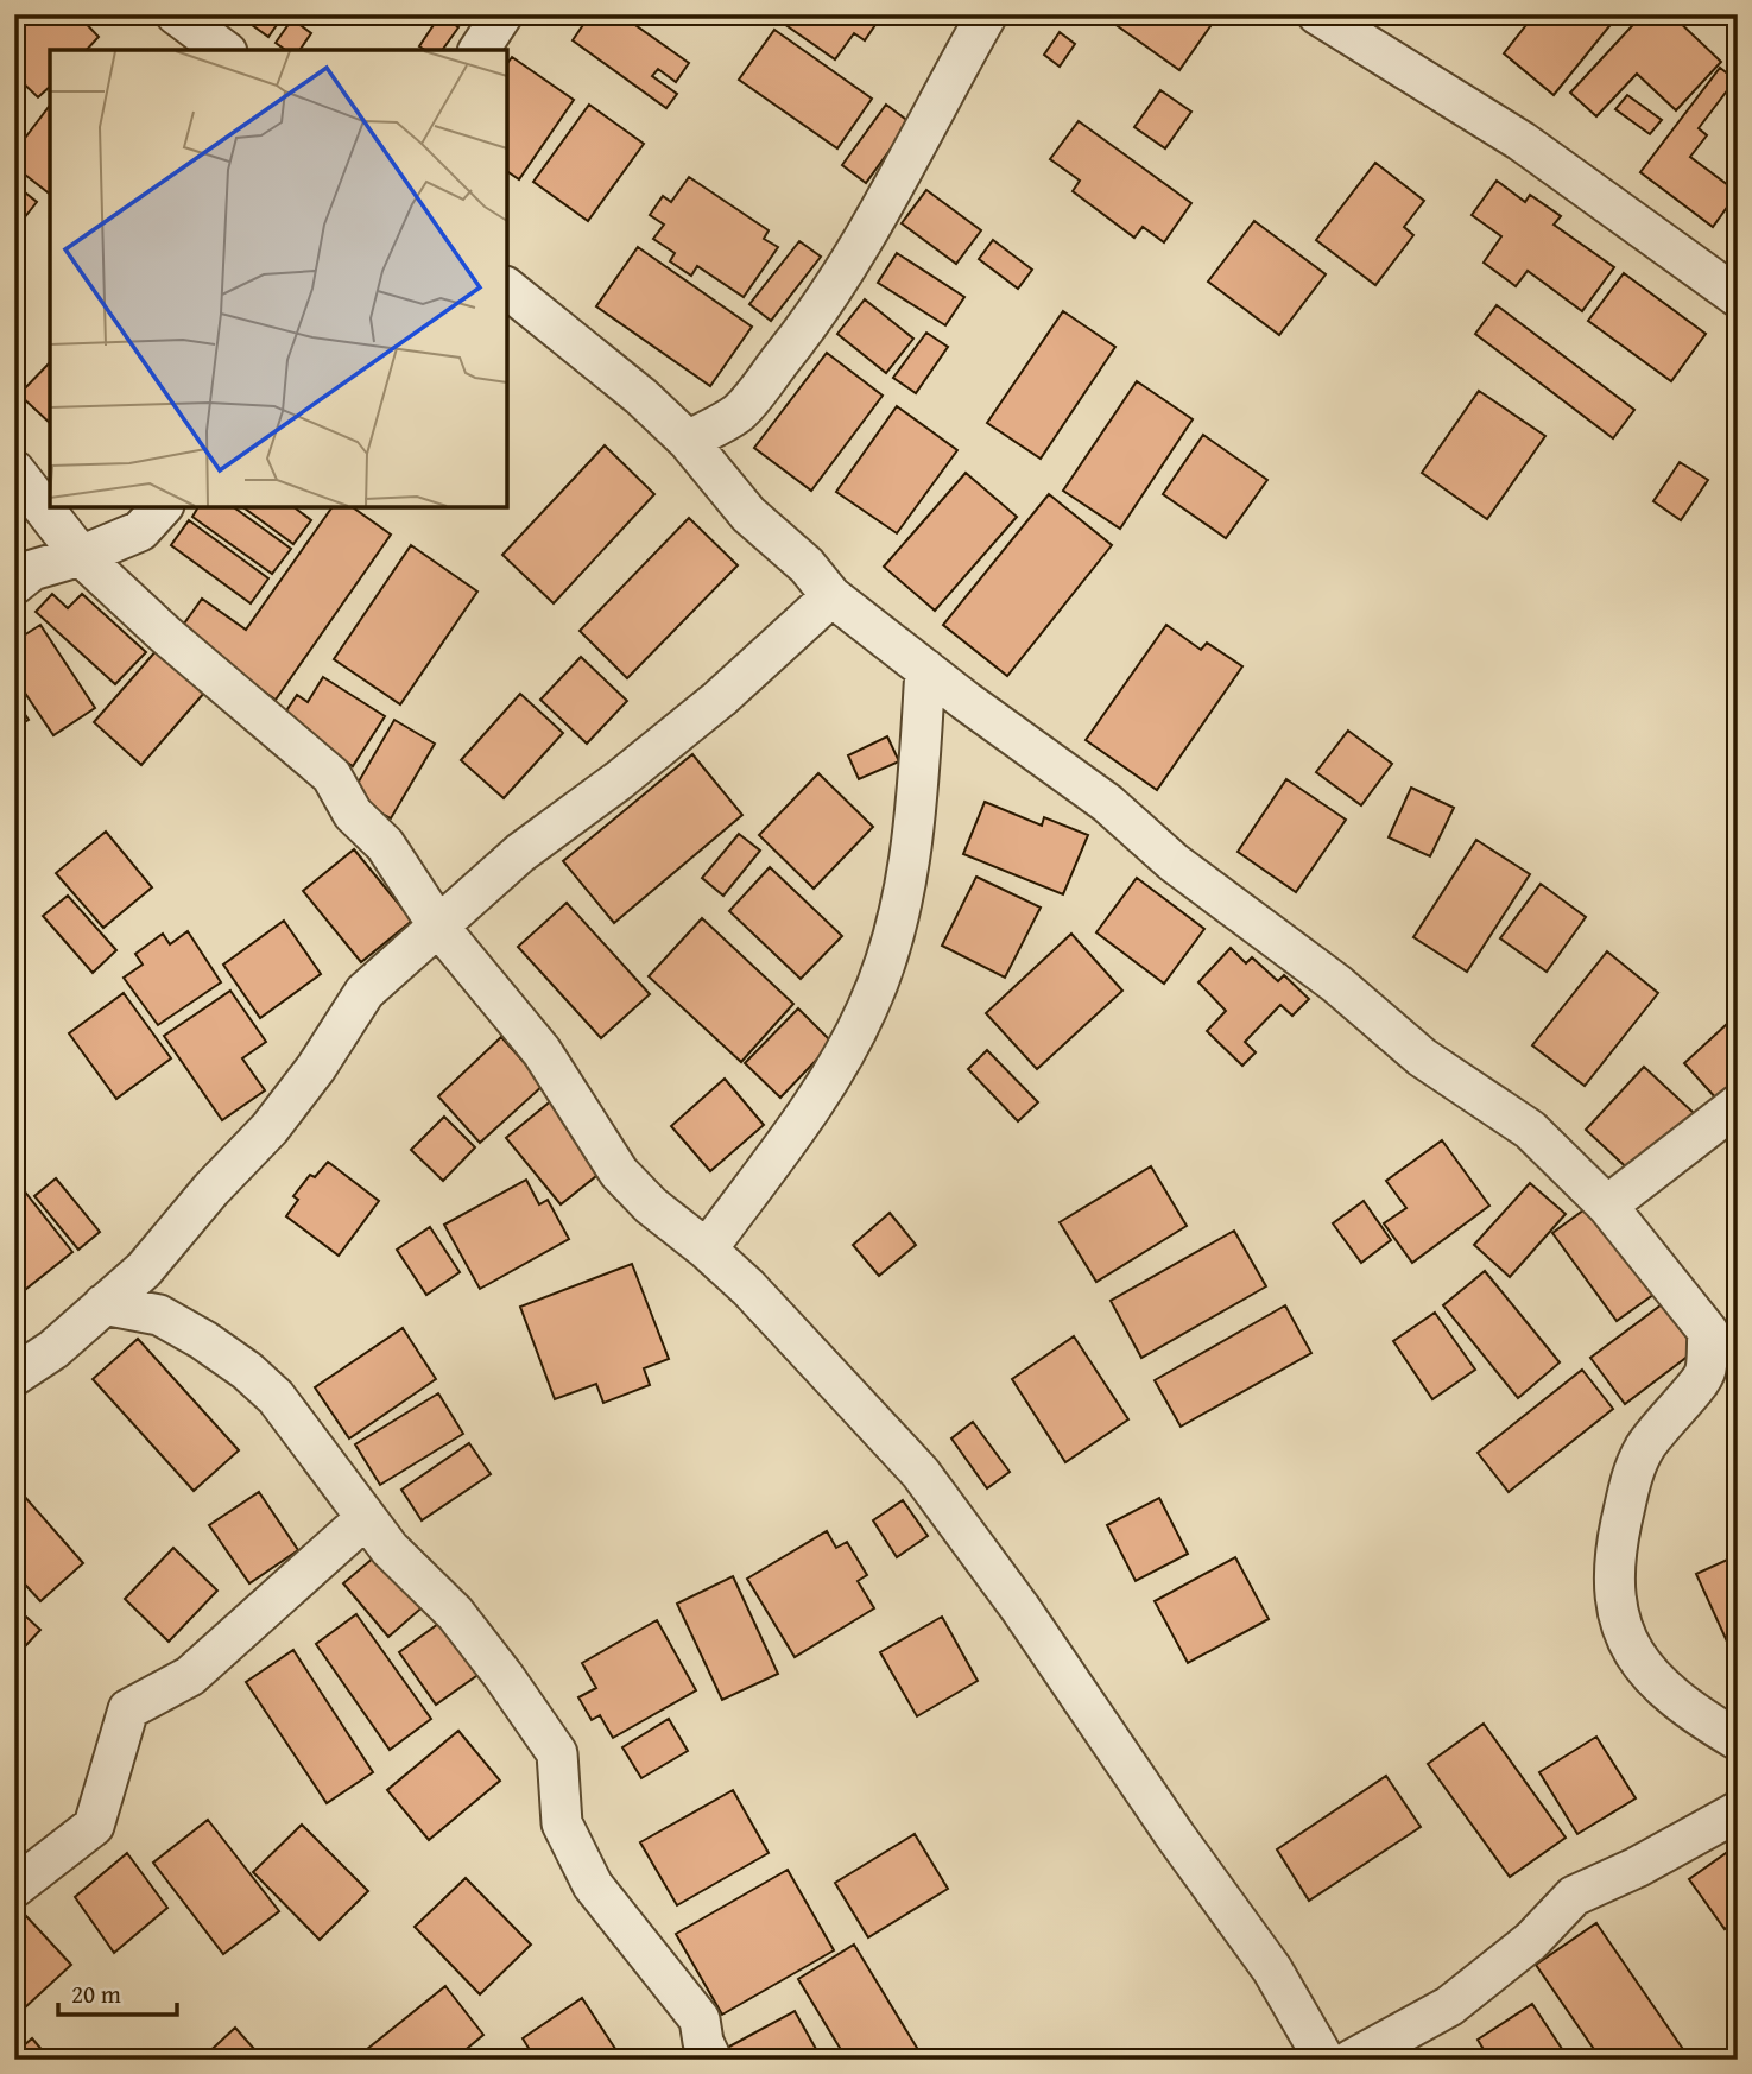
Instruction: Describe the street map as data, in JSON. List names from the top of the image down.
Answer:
{
  "scale_bar": "20 m"
}
